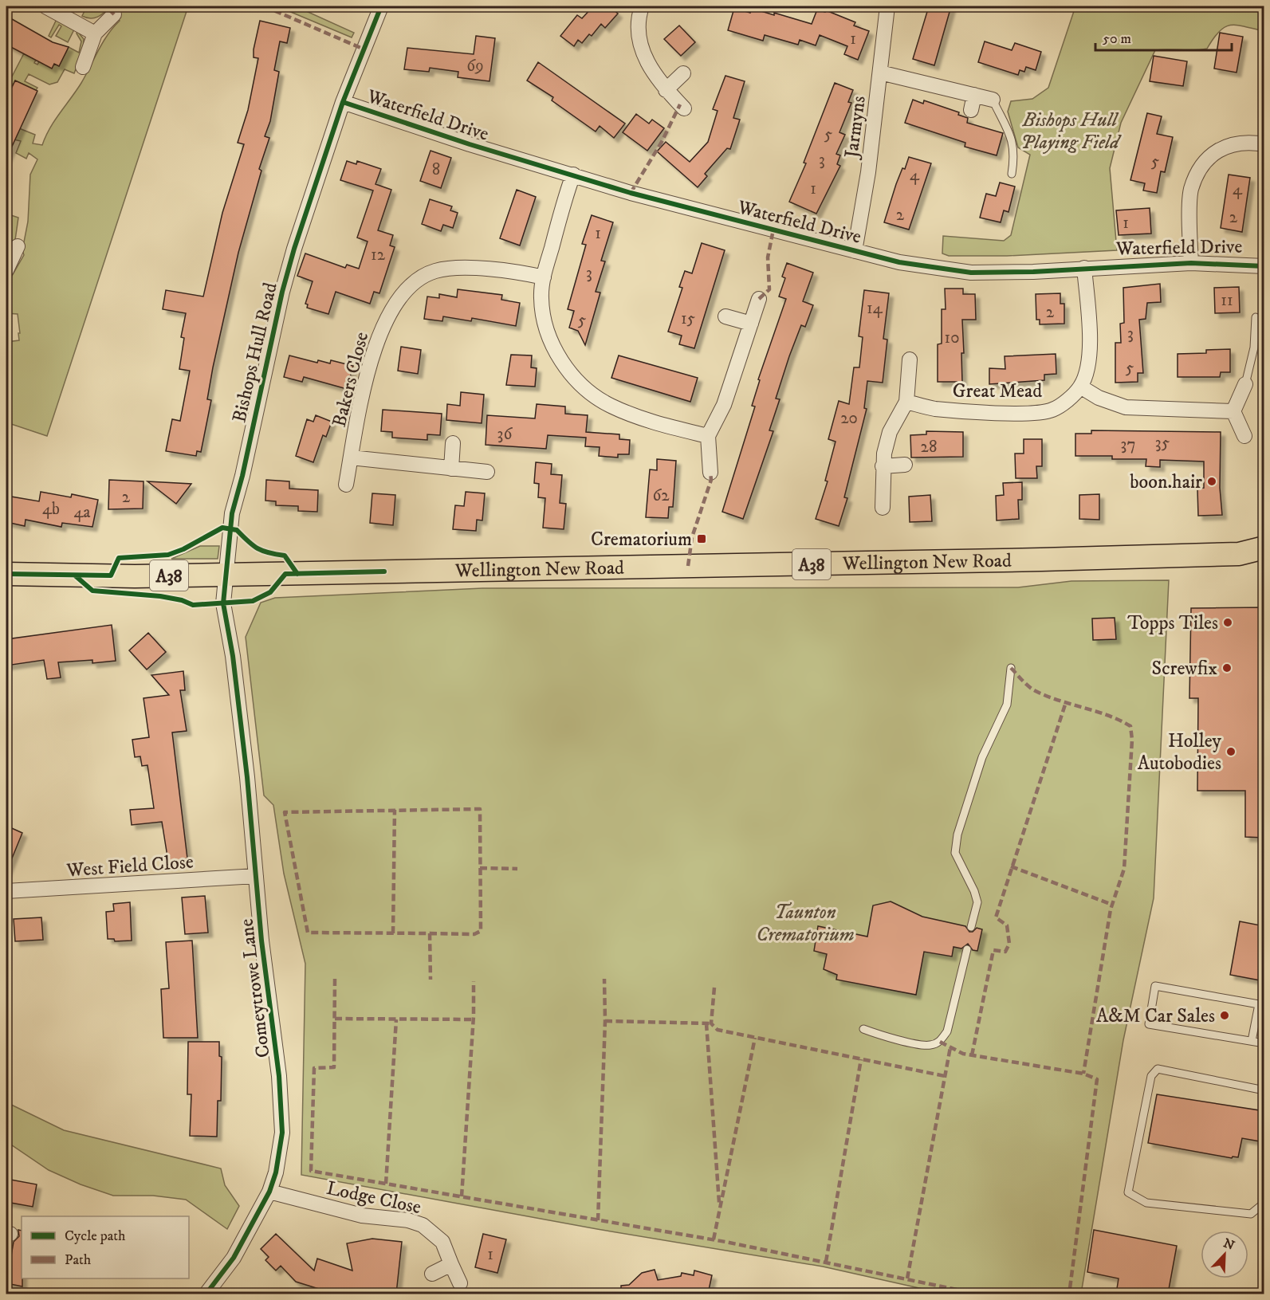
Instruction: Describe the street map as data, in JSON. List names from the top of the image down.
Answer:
{
  "streets": {
    "main road": ["Wellington New Road", "A38"],
    "street": [
      "Waterfield Drive",
      "Jarmyns",
      "Bishops Hull Road",
      "Bakers Close",
      "Great Mead",
      "West Field Close",
      "Comeytrowe Lane",
      "Lodge Close"
    ]
  },
  "crossings": [
    ["Waterfield Drive", "Jarmyns"],
    ["Waterfield Drive", "Bishops Hull Road"],
    ["Bishops Hull Road", "Wellington New Road"],
    ["Bishops Hull Road", "A38"],
    ["Bishops Hull Road", "Comeytrowe Lane"],
    ["Wellington New Road", "A38"],
    ["Wellington New Road", "Comeytrowe Lane"],
    ["A38", "Comeytrowe Lane"],
    ["West Field Close", "Comeytrowe Lane"],
    ["Comeytrowe Lane", "Lodge Close"]
  ],
  "parks": ["Bishops Hull Playing Field", "Taunton Crematorium"],
  "places": {
    "other": [
      "boon.hair",
      "Topps Tiles",
      "Screwfix",
      "Holley Autobodies",
      "A&M Car Sales"
    ],
    "transit": ["Crematorium"]
  },
  "house_numbers": [
    "1",
    "69",
    "5",
    "3",
    "5",
    "8",
    "4",
    "1",
    "4",
    "2",
    "2",
    "1",
    "1",
    "12",
    "3",
    "11",
    "14",
    "2",
    "15",
    "5",
    "3",
    "10",
    "5",
    "20",
    "36",
    "35",
    "37",
    "28",
    "62",
    "2",
    "4b",
    "4a",
    "1"
  ],
  "legend": ["Cycle path", "Path"],
  "scale_bar": "50 m",
  "north": "top right"
}
